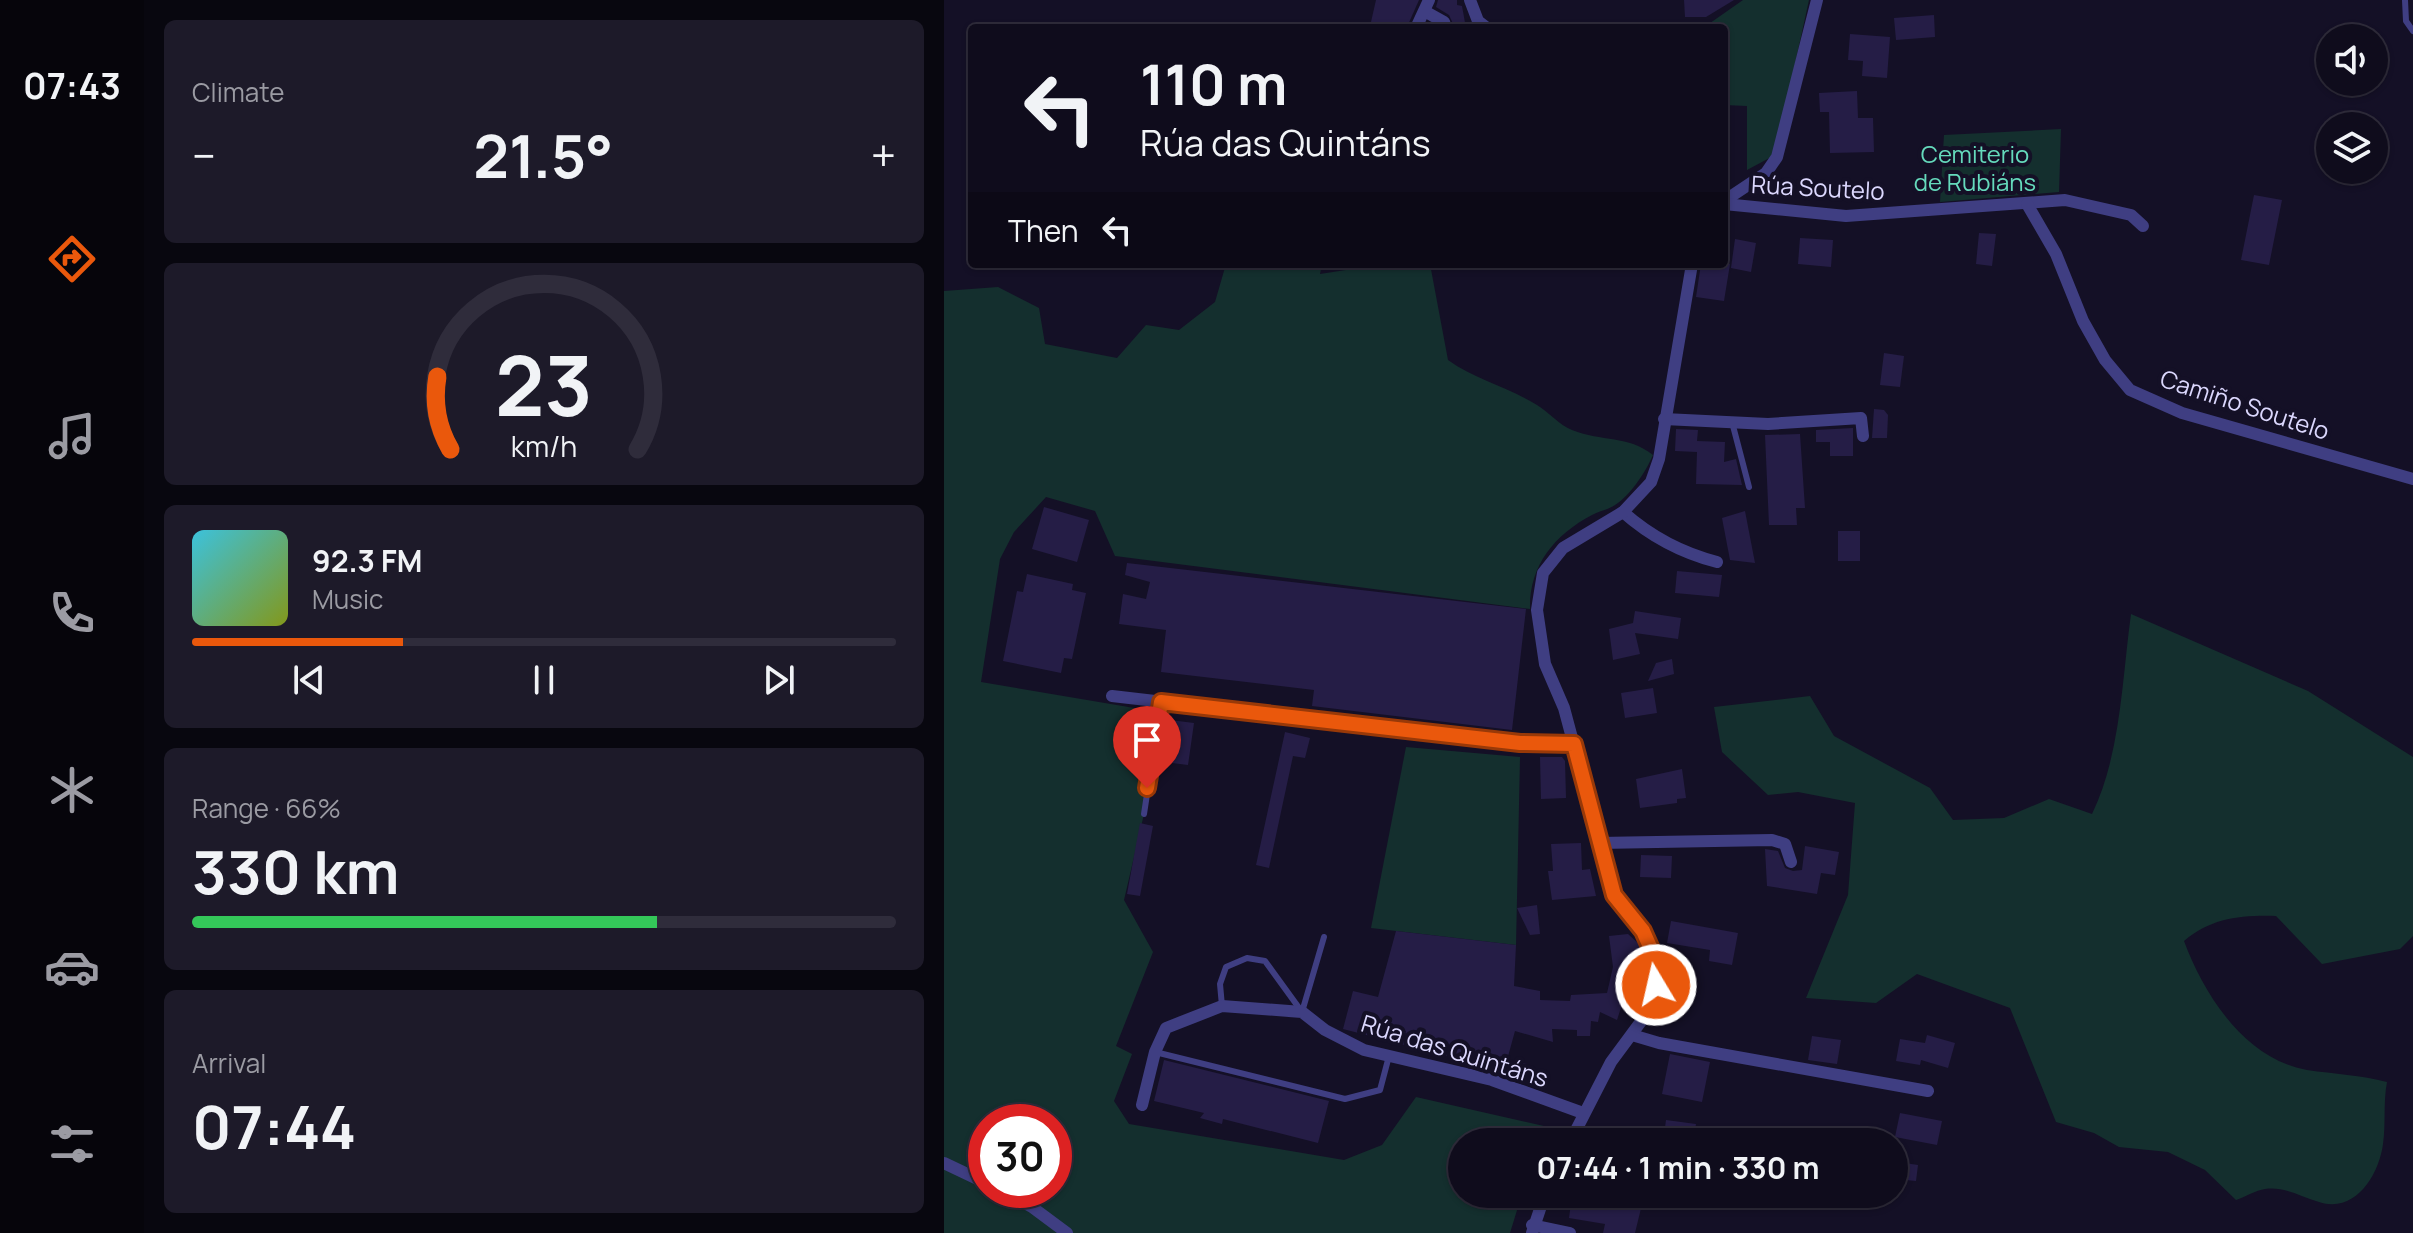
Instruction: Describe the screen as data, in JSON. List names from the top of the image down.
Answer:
{
  "streets": {
    "street": ["Rúa Soutelo", "Camiño Soutelo", "Rúa das Quintáns"]
  },
  "crossings": [
    ["Rúa Soutelo", "Camiño Soutelo"]
  ],
  "parks": ["Cemiterio de Rubiáns"],
  "page": {
    "tabs": "07:43",
    "tile": [
      "Climate",
      ["Range · 66%", "330 km"],
      ["Arrival", "07:44"]
    ],
    "turn": ["110 m", "Rúa das Quintáns"],
    "heat": ["−", "21.5°", "+"],
    "then": "Then",
    "song": ["92.3 FM", "Music"],
    "limit": "30",
    "trip": "07:44 · 1 min · 330 m",
    "gauge": ["23", "km/h"]
  }
}
